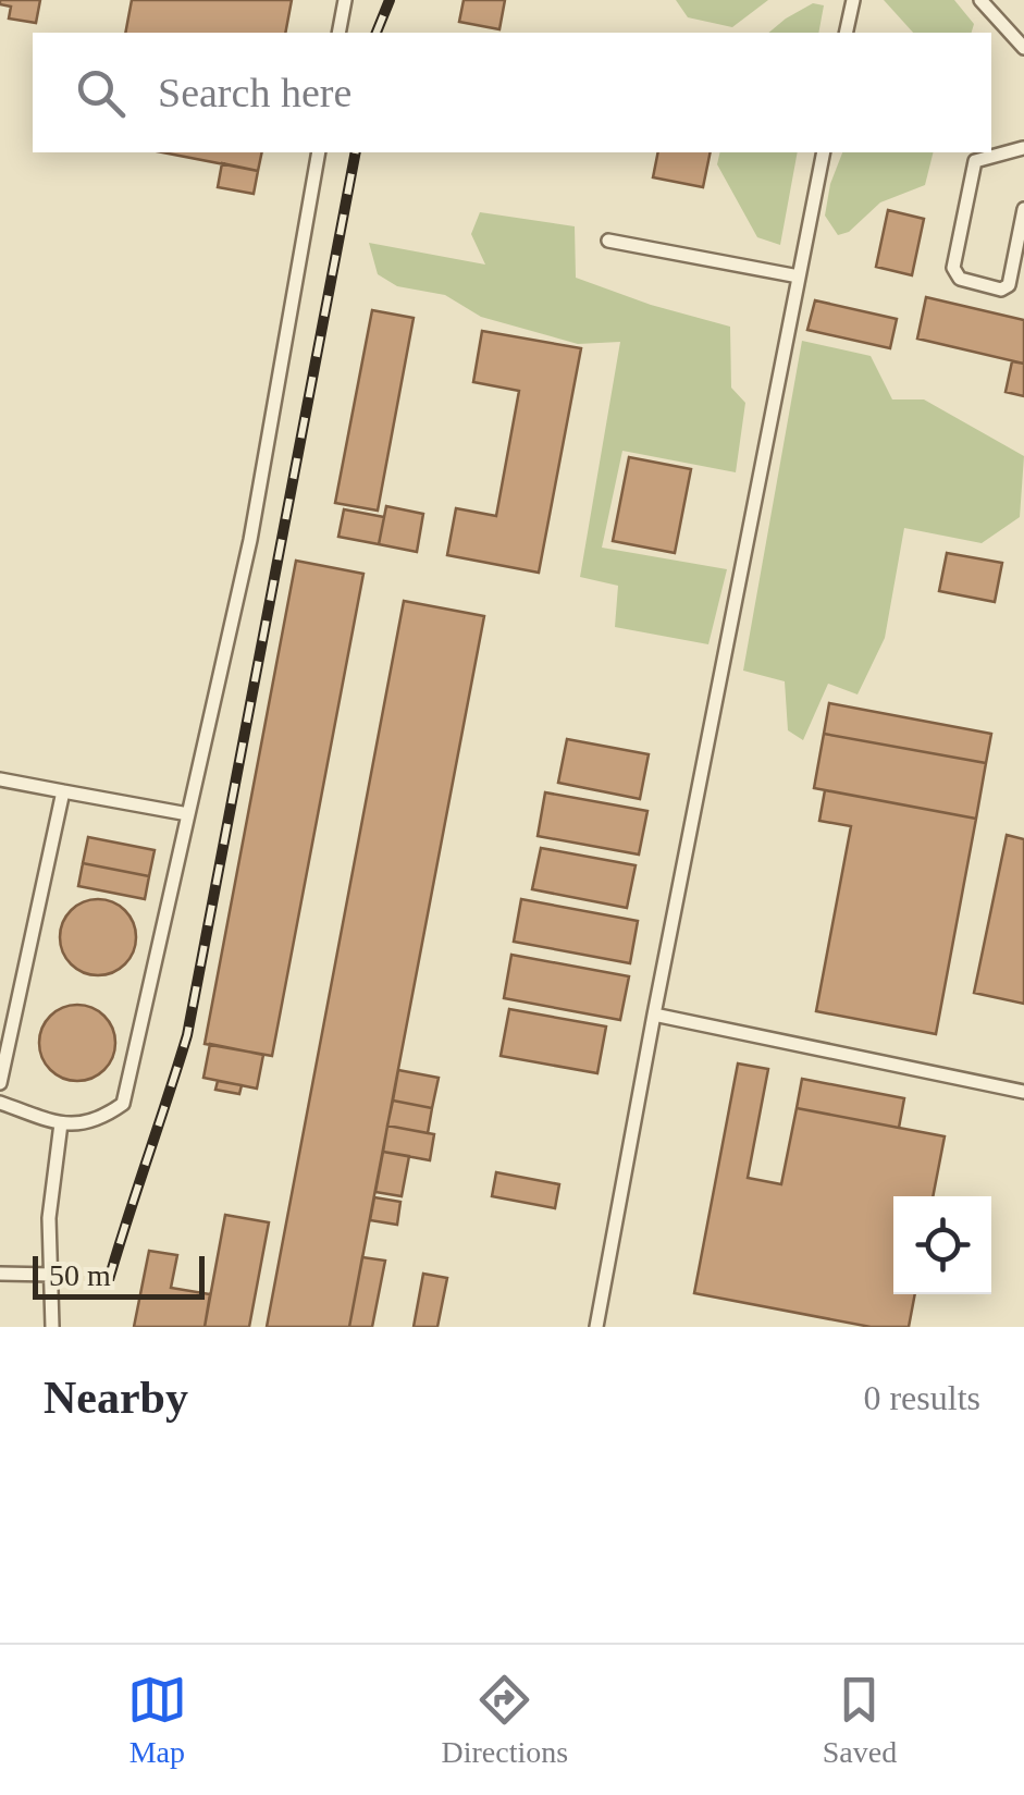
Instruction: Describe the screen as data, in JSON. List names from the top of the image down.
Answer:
{
  "scale_bar": "50 m",
  "page": {
    "search": "Search here",
    "scale": "50 m",
    "heading": ["Nearby", "0 results"],
    "nav": ["Map", "Directions", "Saved"]
  }
}
